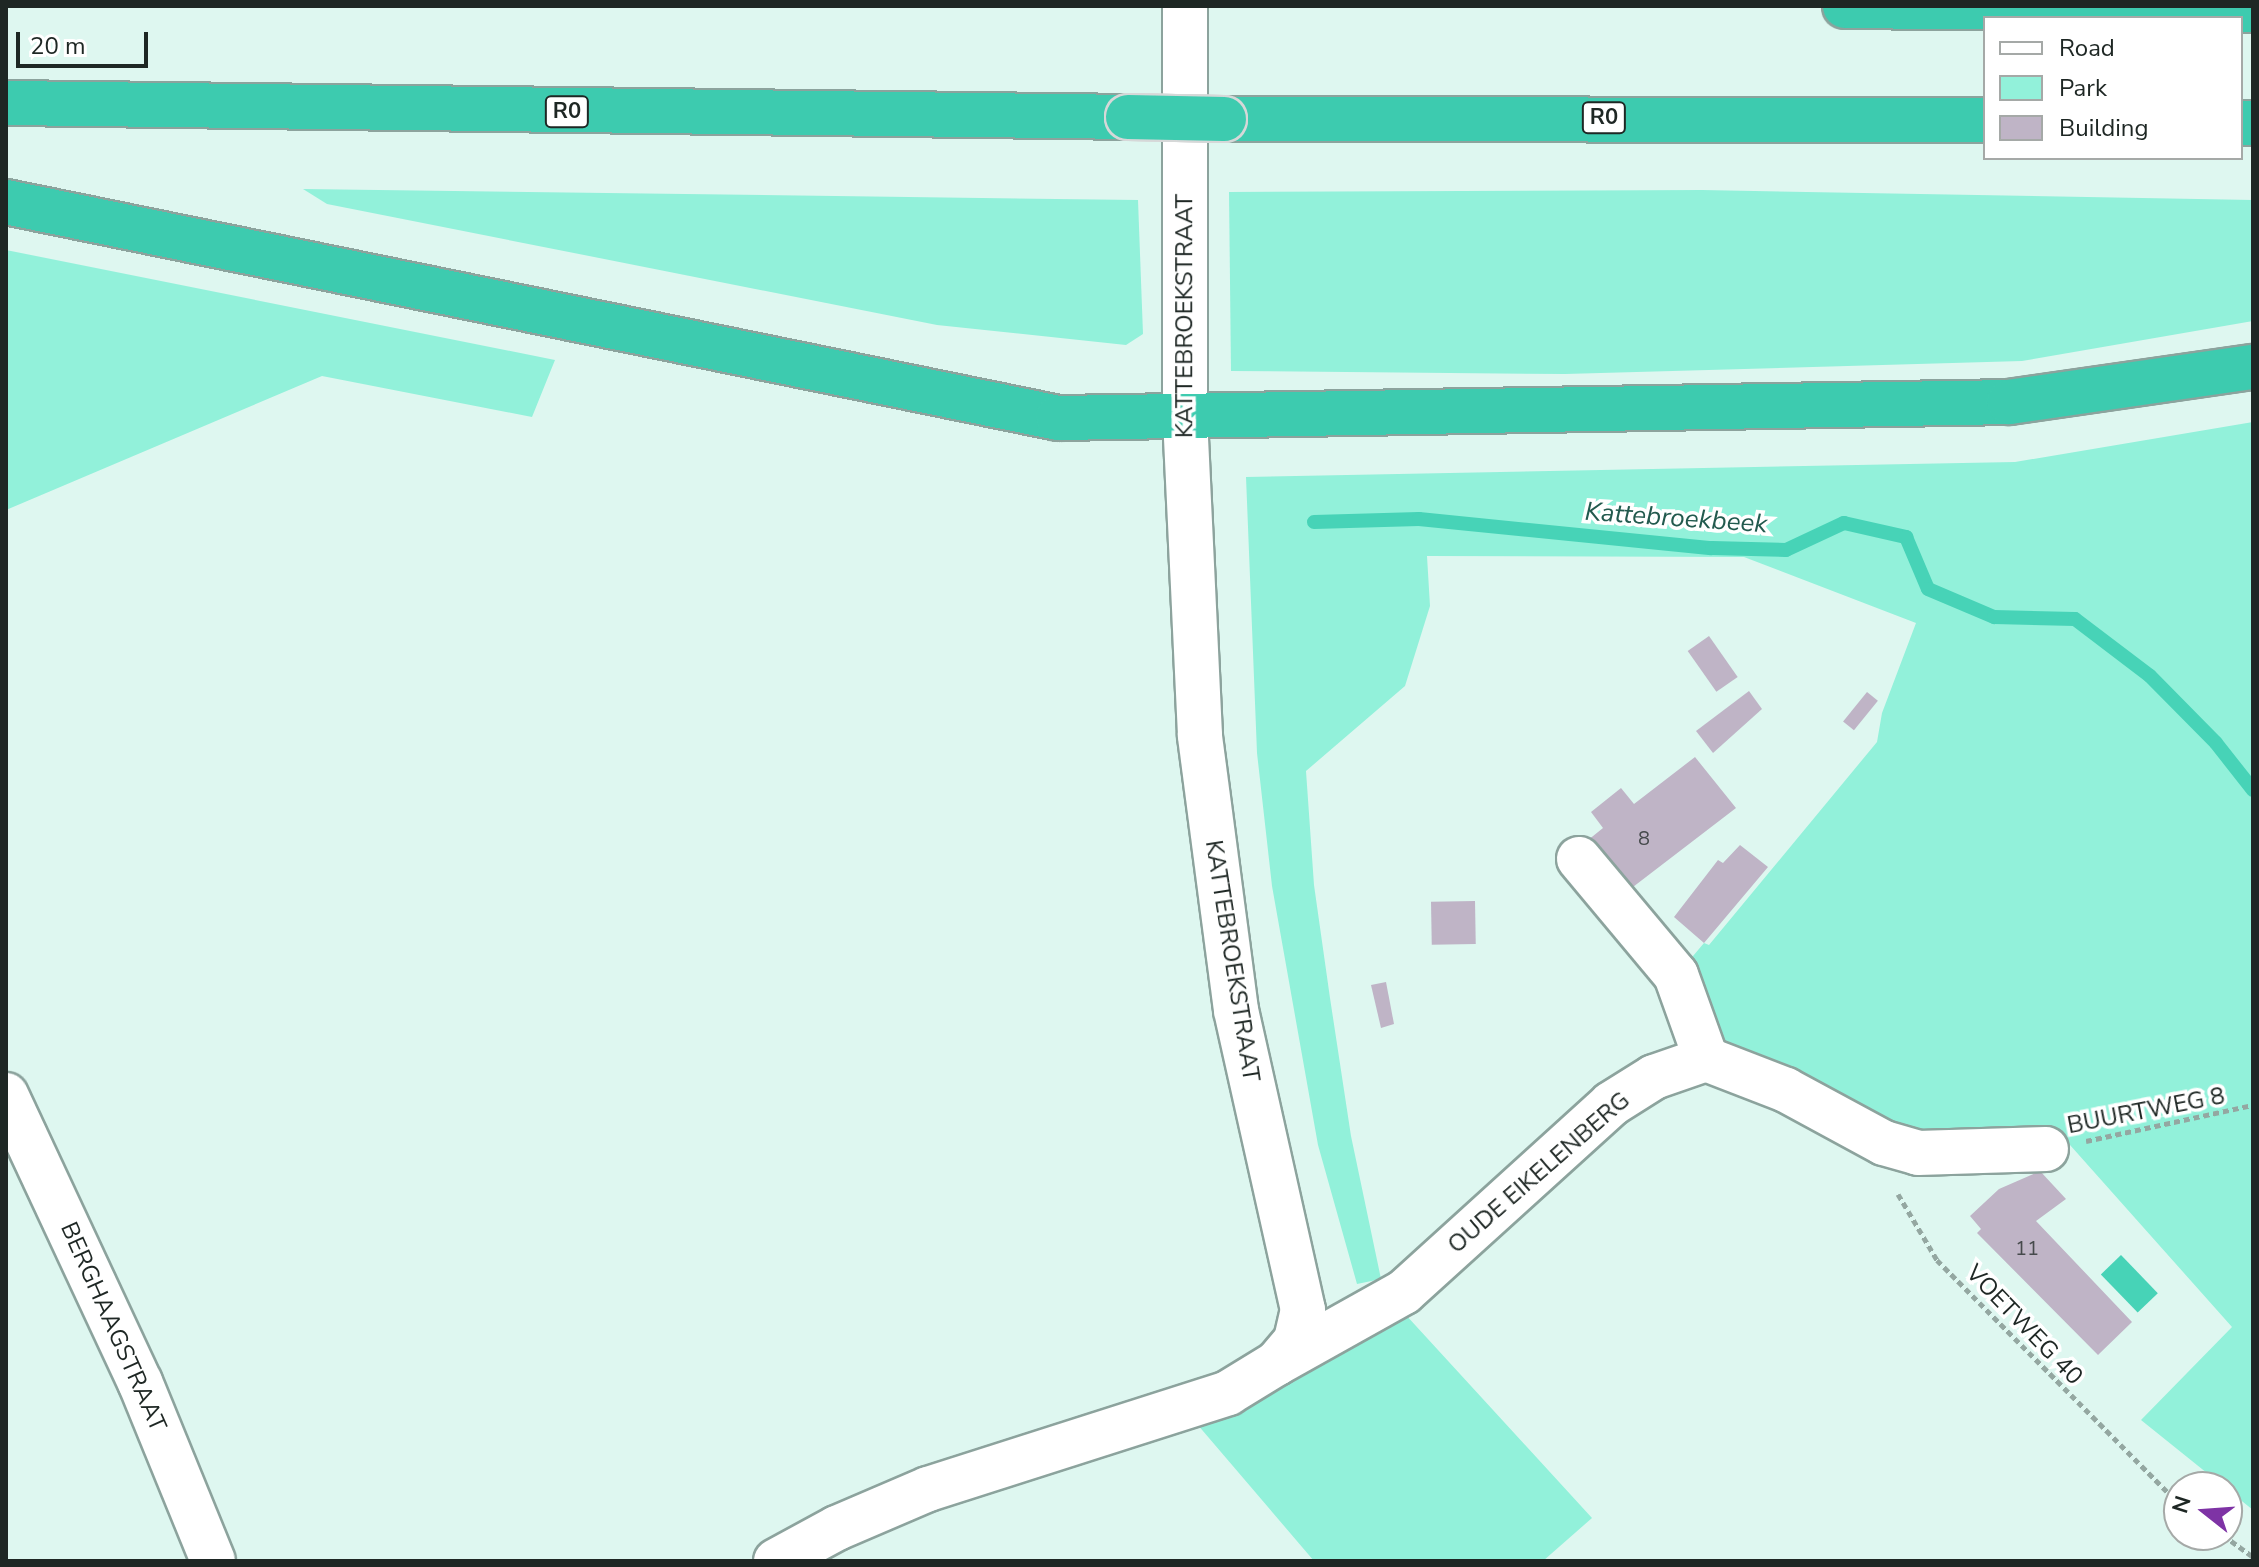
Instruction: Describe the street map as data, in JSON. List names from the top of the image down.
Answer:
{
  "streets": {
    "highway": ["R0"],
    "street": ["KATTEBROEKSTRAAT", "OUDE EIKELENBERG", "BERGHAAGSTRAAT"],
    "path": ["BUURTWEG 8", "VOETWEG 40"]
  },
  "crossings": [
    ["KATTEBROEKSTRAAT", "OUDE EIKELENBERG"]
  ],
  "water": ["Kattebroekbeek"],
  "house_numbers": ["8", "11"],
  "legend": ["Road", "Park", "Building"],
  "scale_bar": "20 m",
  "north": "left"
}
